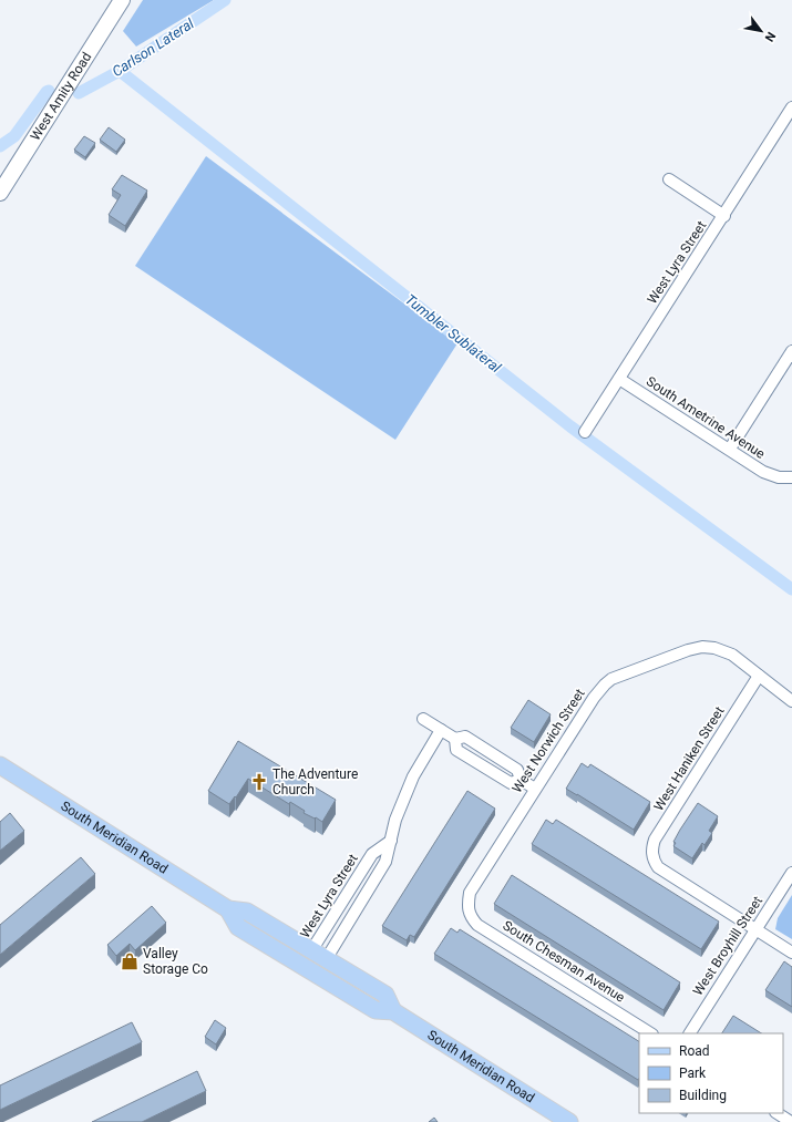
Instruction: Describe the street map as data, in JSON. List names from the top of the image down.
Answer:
{
  "streets": {
    "main road": ["West Amity Road", "South Meridian Road"],
    "street": [
      "West Lyra Street",
      "South Ametrine Avenue",
      "West Norwich Street",
      "West Haniken Street",
      "West Broyhill Street",
      "South Chesman Avenue"
    ]
  },
  "crossings": [
    ["West Lyra Street", "South Ametrine Avenue"],
    ["West Lyra Street", "South Meridian Road"],
    ["West Norwich Street", "West Haniken Street"],
    ["West Norwich Street", "South Chesman Avenue"],
    ["West Haniken Street", "West Broyhill Street"]
  ],
  "water": ["Carlson Lateral", "Tumbler Sublateral"],
  "places": {
    "church": ["The Adventure Church"],
    "shop": ["Valley Storage Co"]
  },
  "legend": ["Road", "Park", "Building"],
  "north": "bottom right"
}
